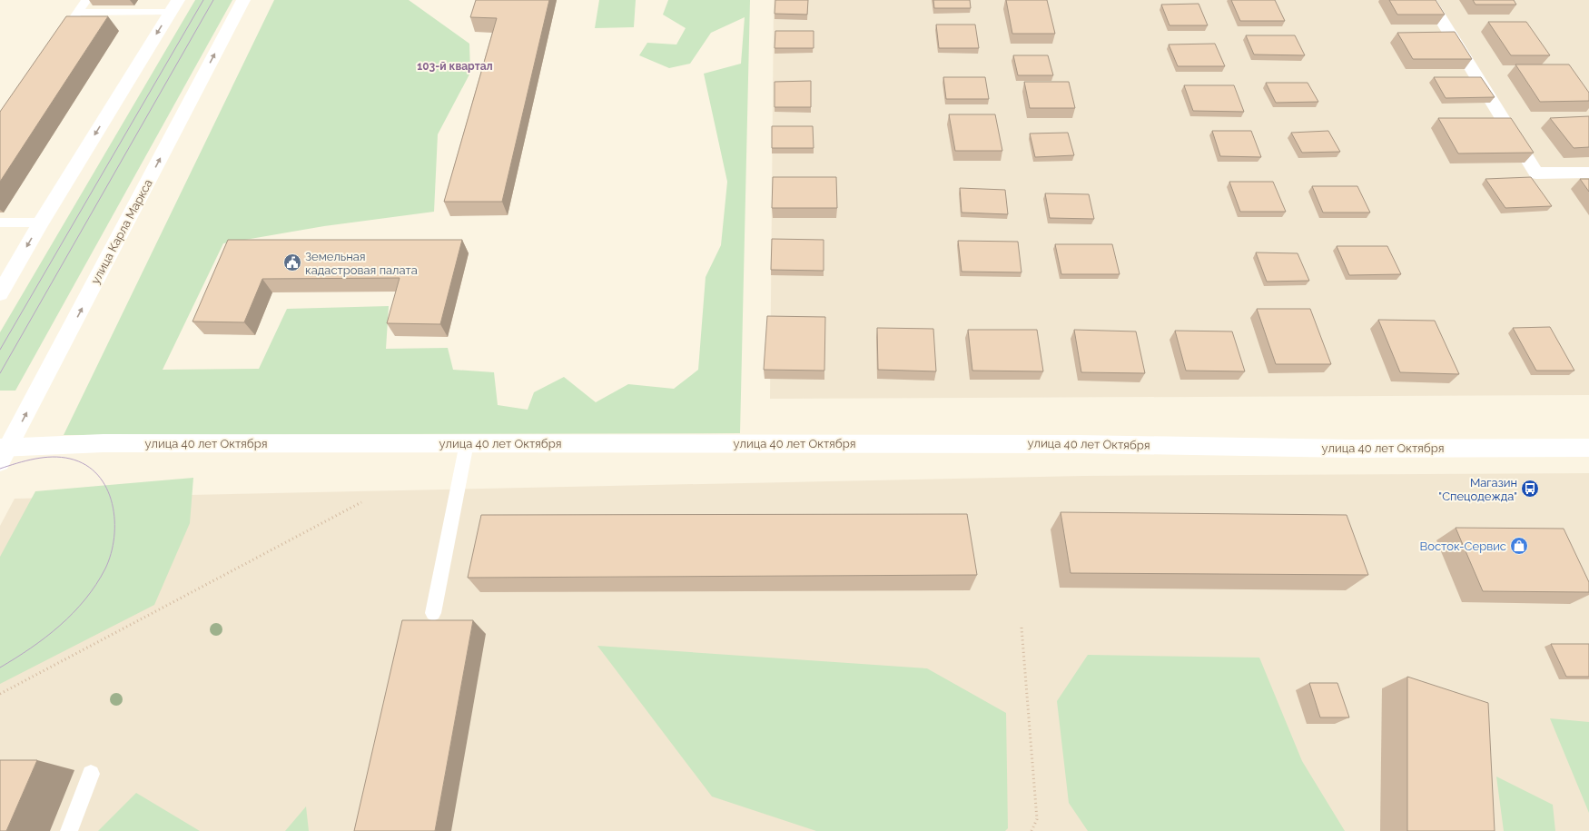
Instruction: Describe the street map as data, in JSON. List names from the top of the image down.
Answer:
{
  "streets": {
    "street": ["улица Карла Маркса", "улица 40 лет Октября"]
  },
  "crossings": [
    ["улица Карла Маркса", "улица 40 лет Октября"]
  ],
  "districts": ["103-й квартал"],
  "places": {
    "public building": ["Земельная кадастровая палата"],
    "bus stop": ["Магазин \"Спецодежда\""],
    "shop": ["Восток-Сервис"]
  }
}
